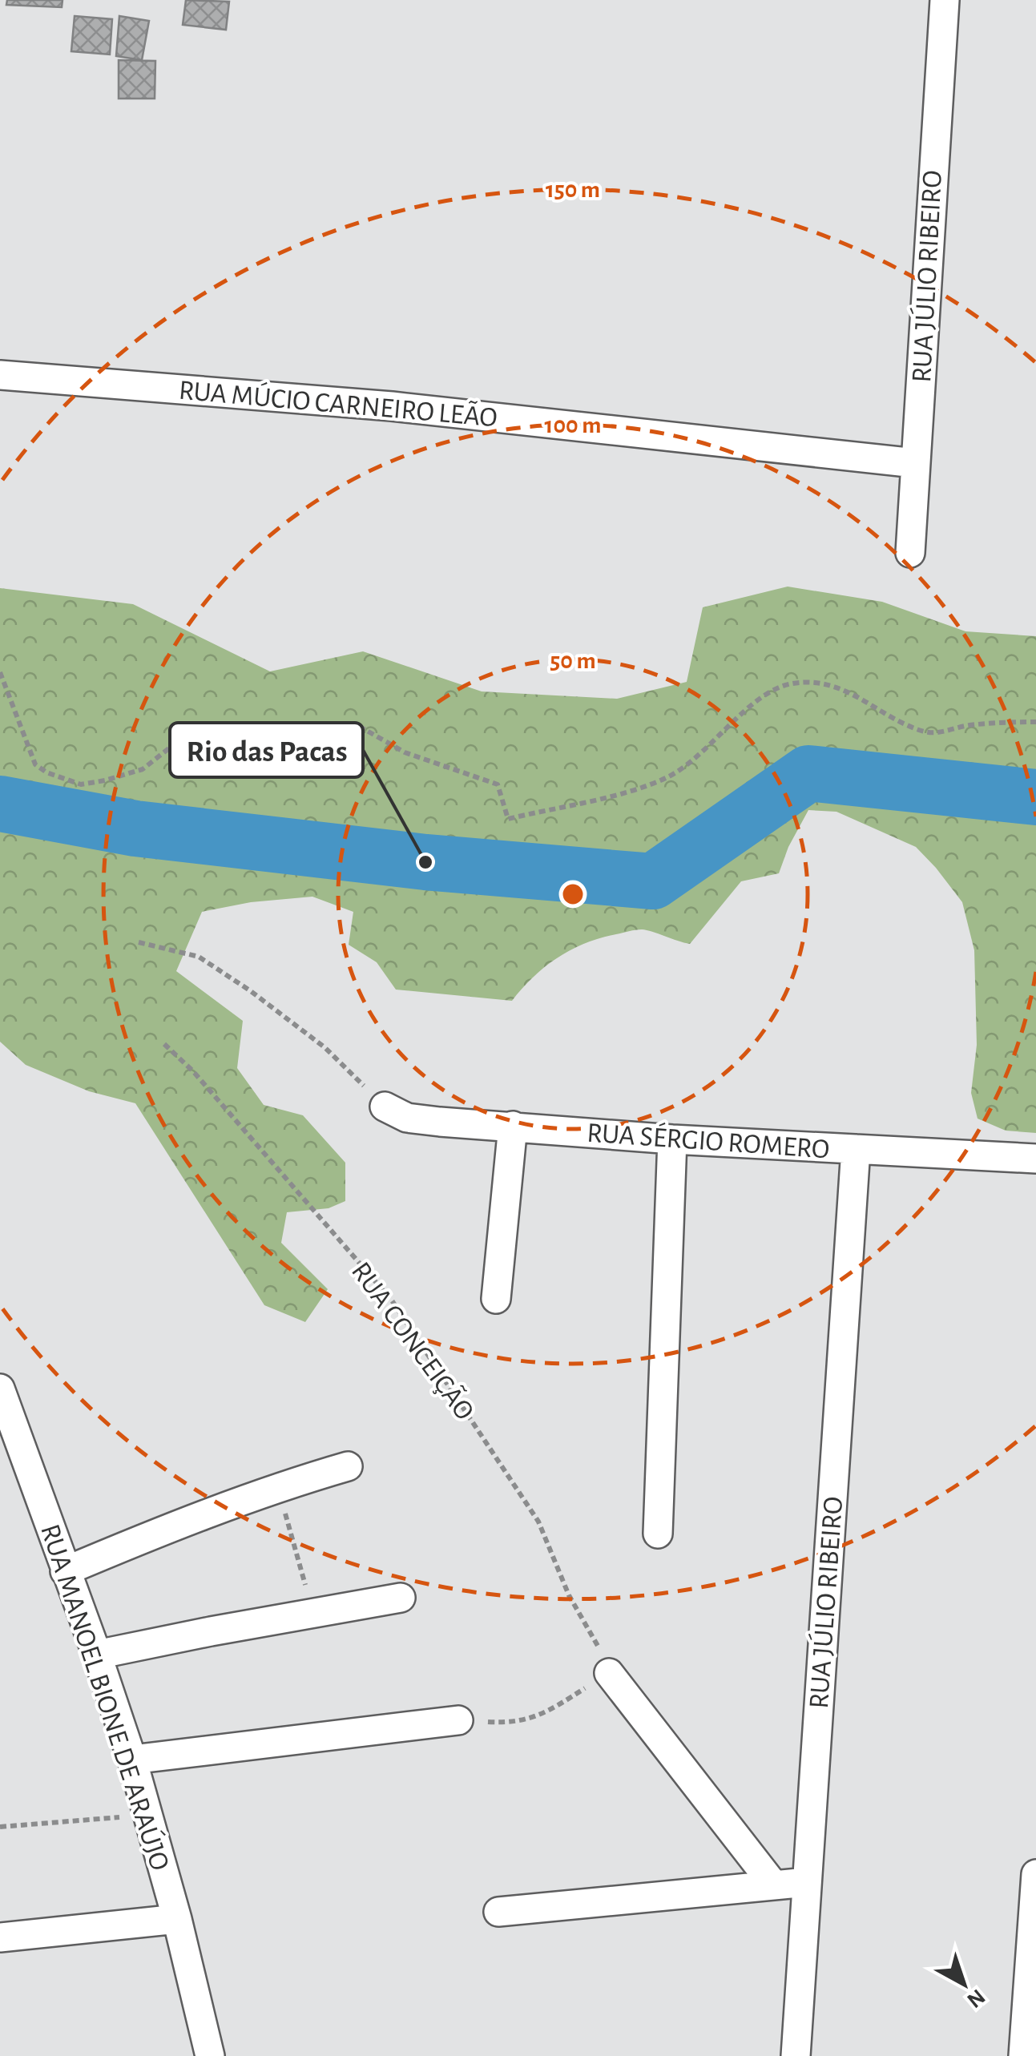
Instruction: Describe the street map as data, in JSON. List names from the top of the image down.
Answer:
{
  "streets": {
    "street": [
      "RUA JÚLIO RIBEIRO",
      "RUA MÚCIO CARNEIRO LEÃO",
      "RUA SÉRGIO ROMERO",
      "RUA MANOEL BIONE DE ARAÚJO"
    ],
    "path": ["RUA CONCEIÇÃO"]
  },
  "crossings": [
    ["RUA JÚLIO RIBEIRO", "RUA MÚCIO CARNEIRO LEÃO"],
    ["RUA JÚLIO RIBEIRO", "RUA SÉRGIO ROMERO"]
  ],
  "places": ["Rio das Pacas"],
  "north": "bottom right",
  "rings": ["150 m", "100 m", "50 m"]
}
